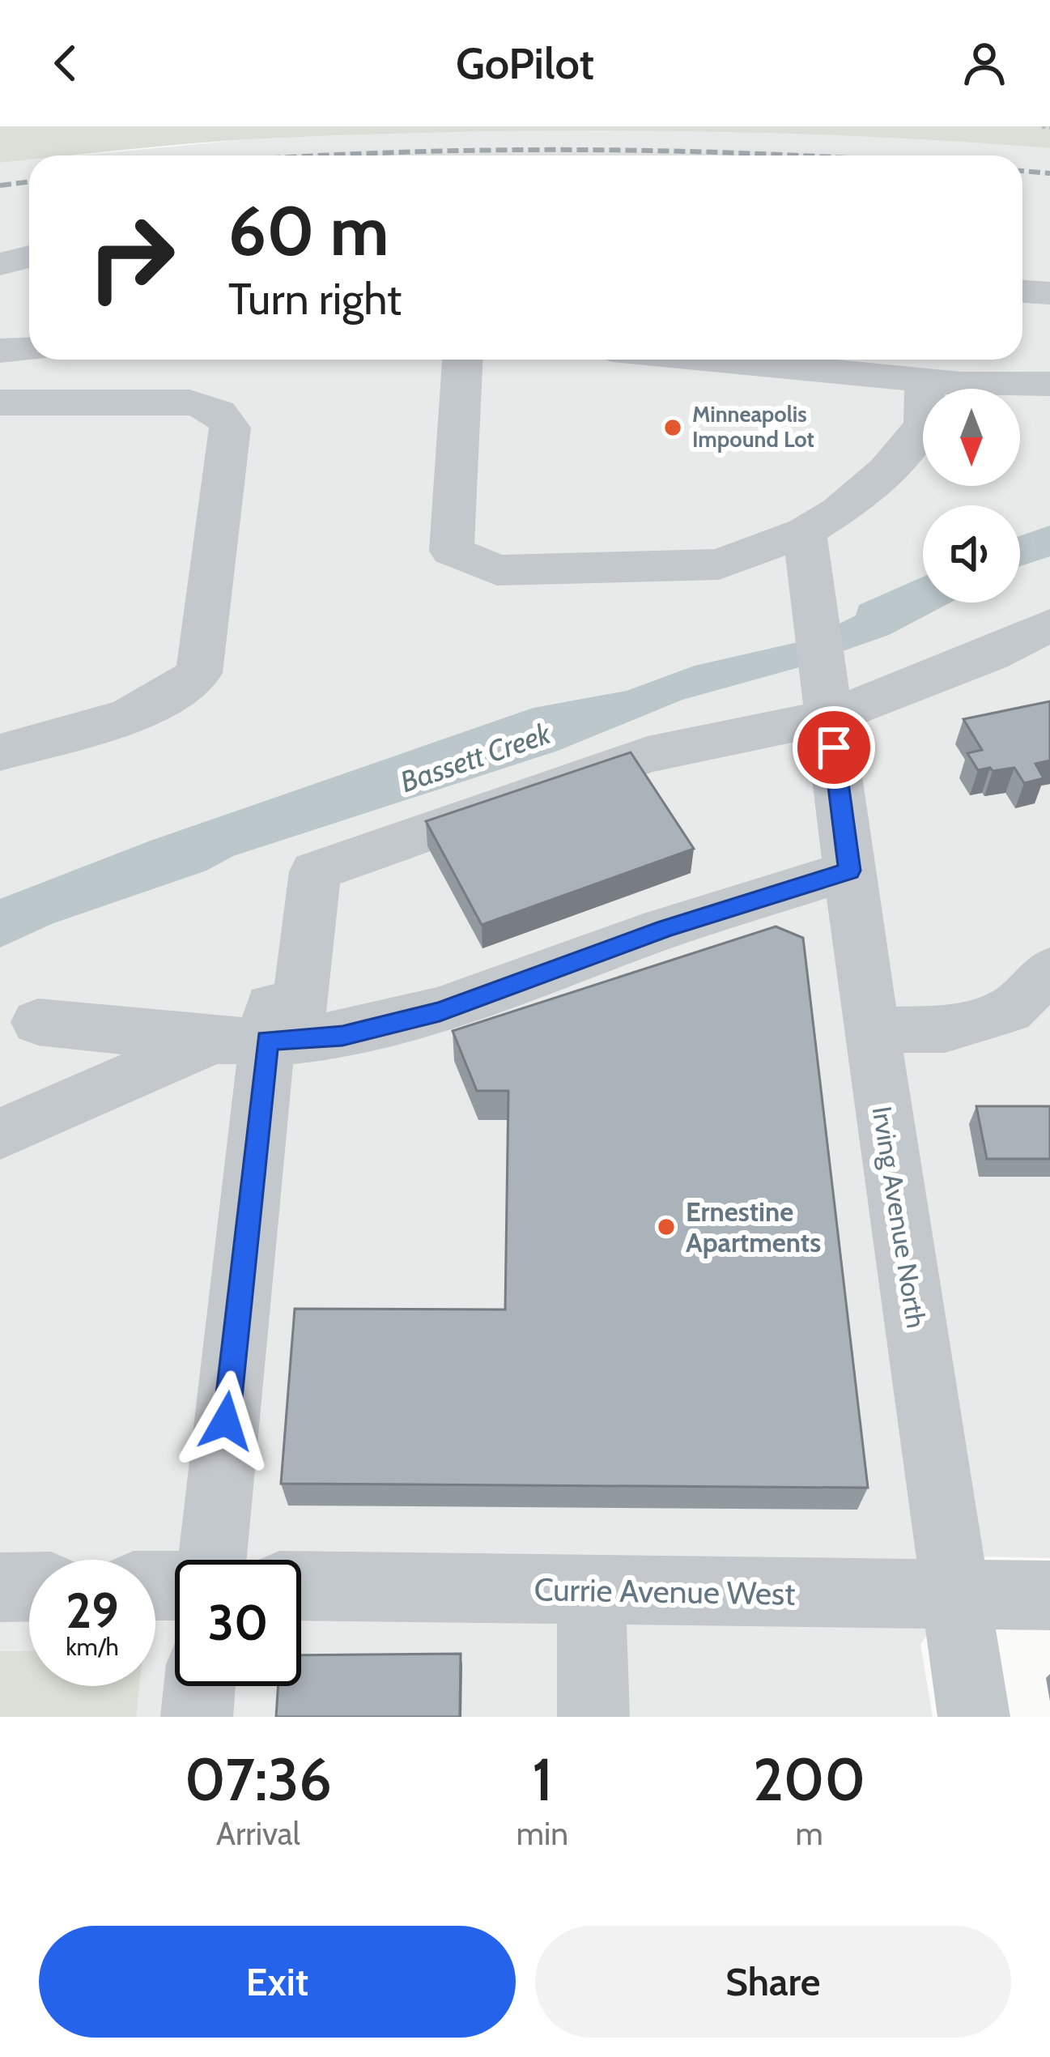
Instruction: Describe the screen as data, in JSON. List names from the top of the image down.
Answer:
{
  "streets": {
    "street": ["Irving Avenue North", "Currie Avenue West"]
  },
  "crossings": [
    ["Irving Avenue North", "Currie Avenue West"]
  ],
  "water": ["Bassett Creek"],
  "places": ["Minneapolis Impound Lot", "Ernestine Apartments"],
  "north": "bottom",
  "page": {
    "header": "GoPilot",
    "turn": ["60 m", "Turn right"],
    "speed": "29 km/h",
    "limit": "30",
    "eta": [
      "07:36",
      "Arrival",
      "1",
      "min",
      "200",
      "m"
    ],
    "buttons": ["Exit", "Share"]
  }
}
